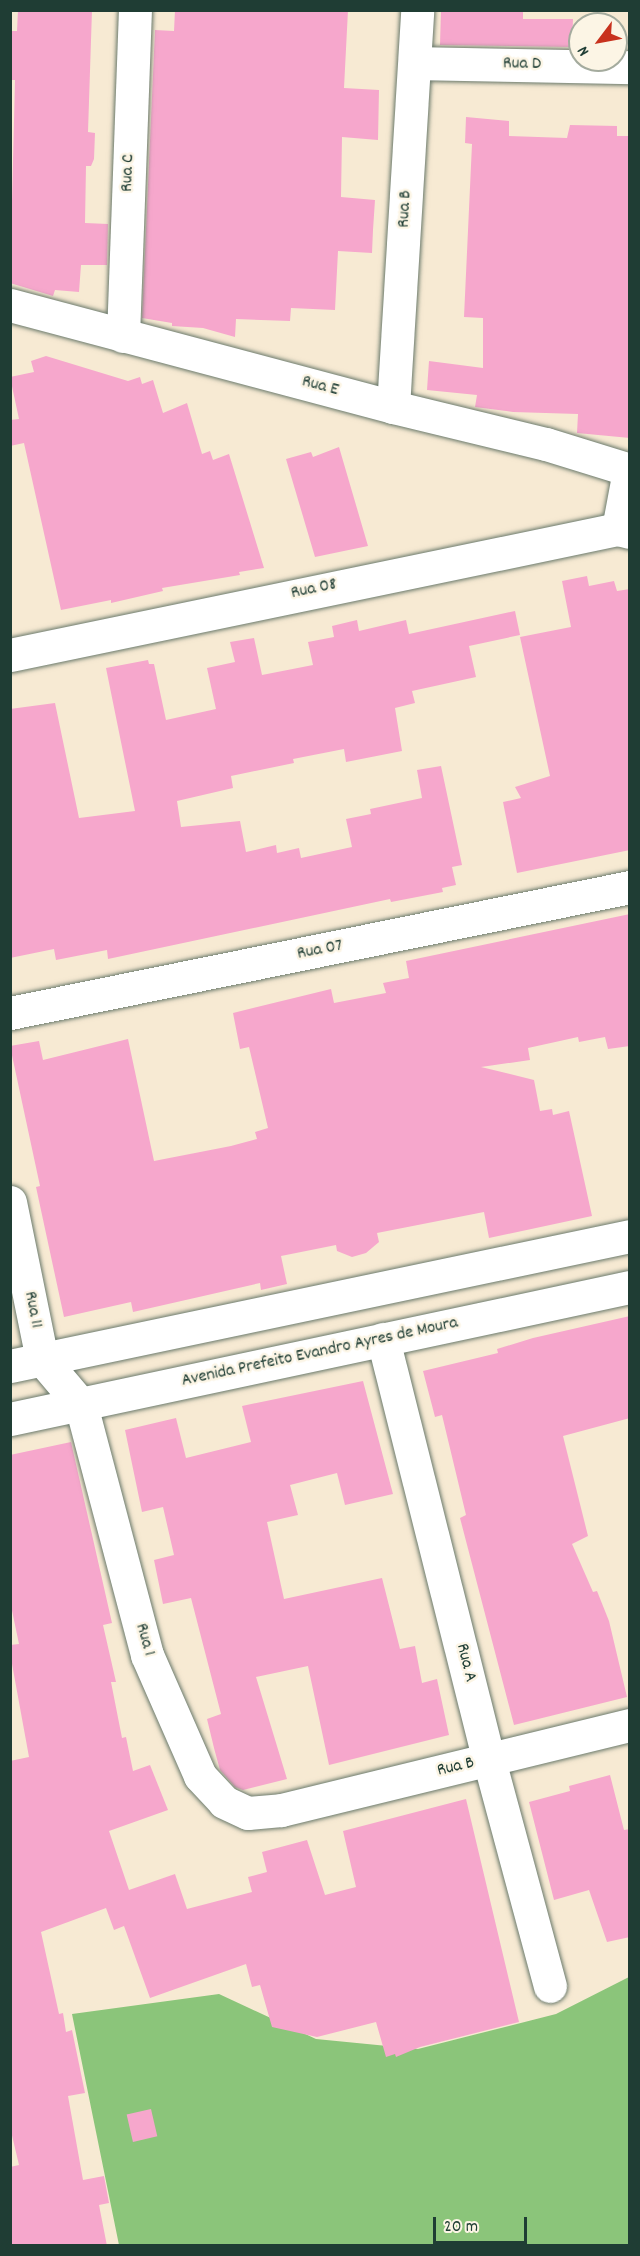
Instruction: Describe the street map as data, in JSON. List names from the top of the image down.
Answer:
{
  "streets": {
    "street": [
      "Rua D",
      "Rua C",
      "Rua B",
      "Rua E",
      "Rua 08",
      "Rua 07",
      "Rua 11",
      "Avenida Prefeito Evandro Ayres de Moura",
      "Rua 1",
      "Rua A"
    ]
  },
  "crossings": [
    ["Rua D", "Rua B"],
    ["Rua C", "Rua E"],
    ["Rua B", "Rua E"],
    ["Rua B", "Rua 1"],
    ["Rua B", "Rua A"],
    ["Rua 11", "Avenida Prefeito Evandro Ayres de Moura"],
    ["Rua 11", "Rua 1"],
    ["Avenida Prefeito Evandro Ayres de Moura", "Rua 1"],
    ["Avenida Prefeito Evandro Ayres de Moura", "Rua A"]
  ],
  "scale_bar": "20 m",
  "north": "bottom left"
}
